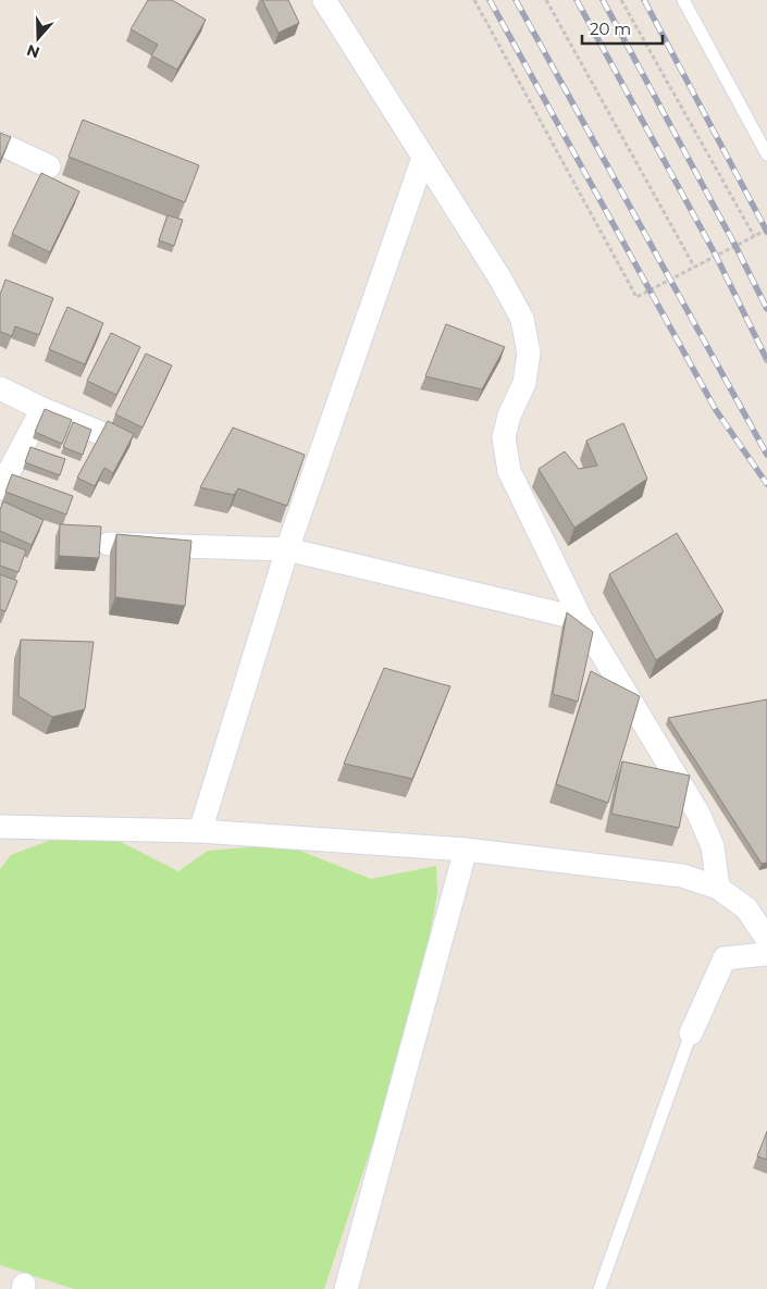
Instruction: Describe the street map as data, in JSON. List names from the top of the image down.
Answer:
{
  "scale_bar": "20 m",
  "north": "bottom"
}
